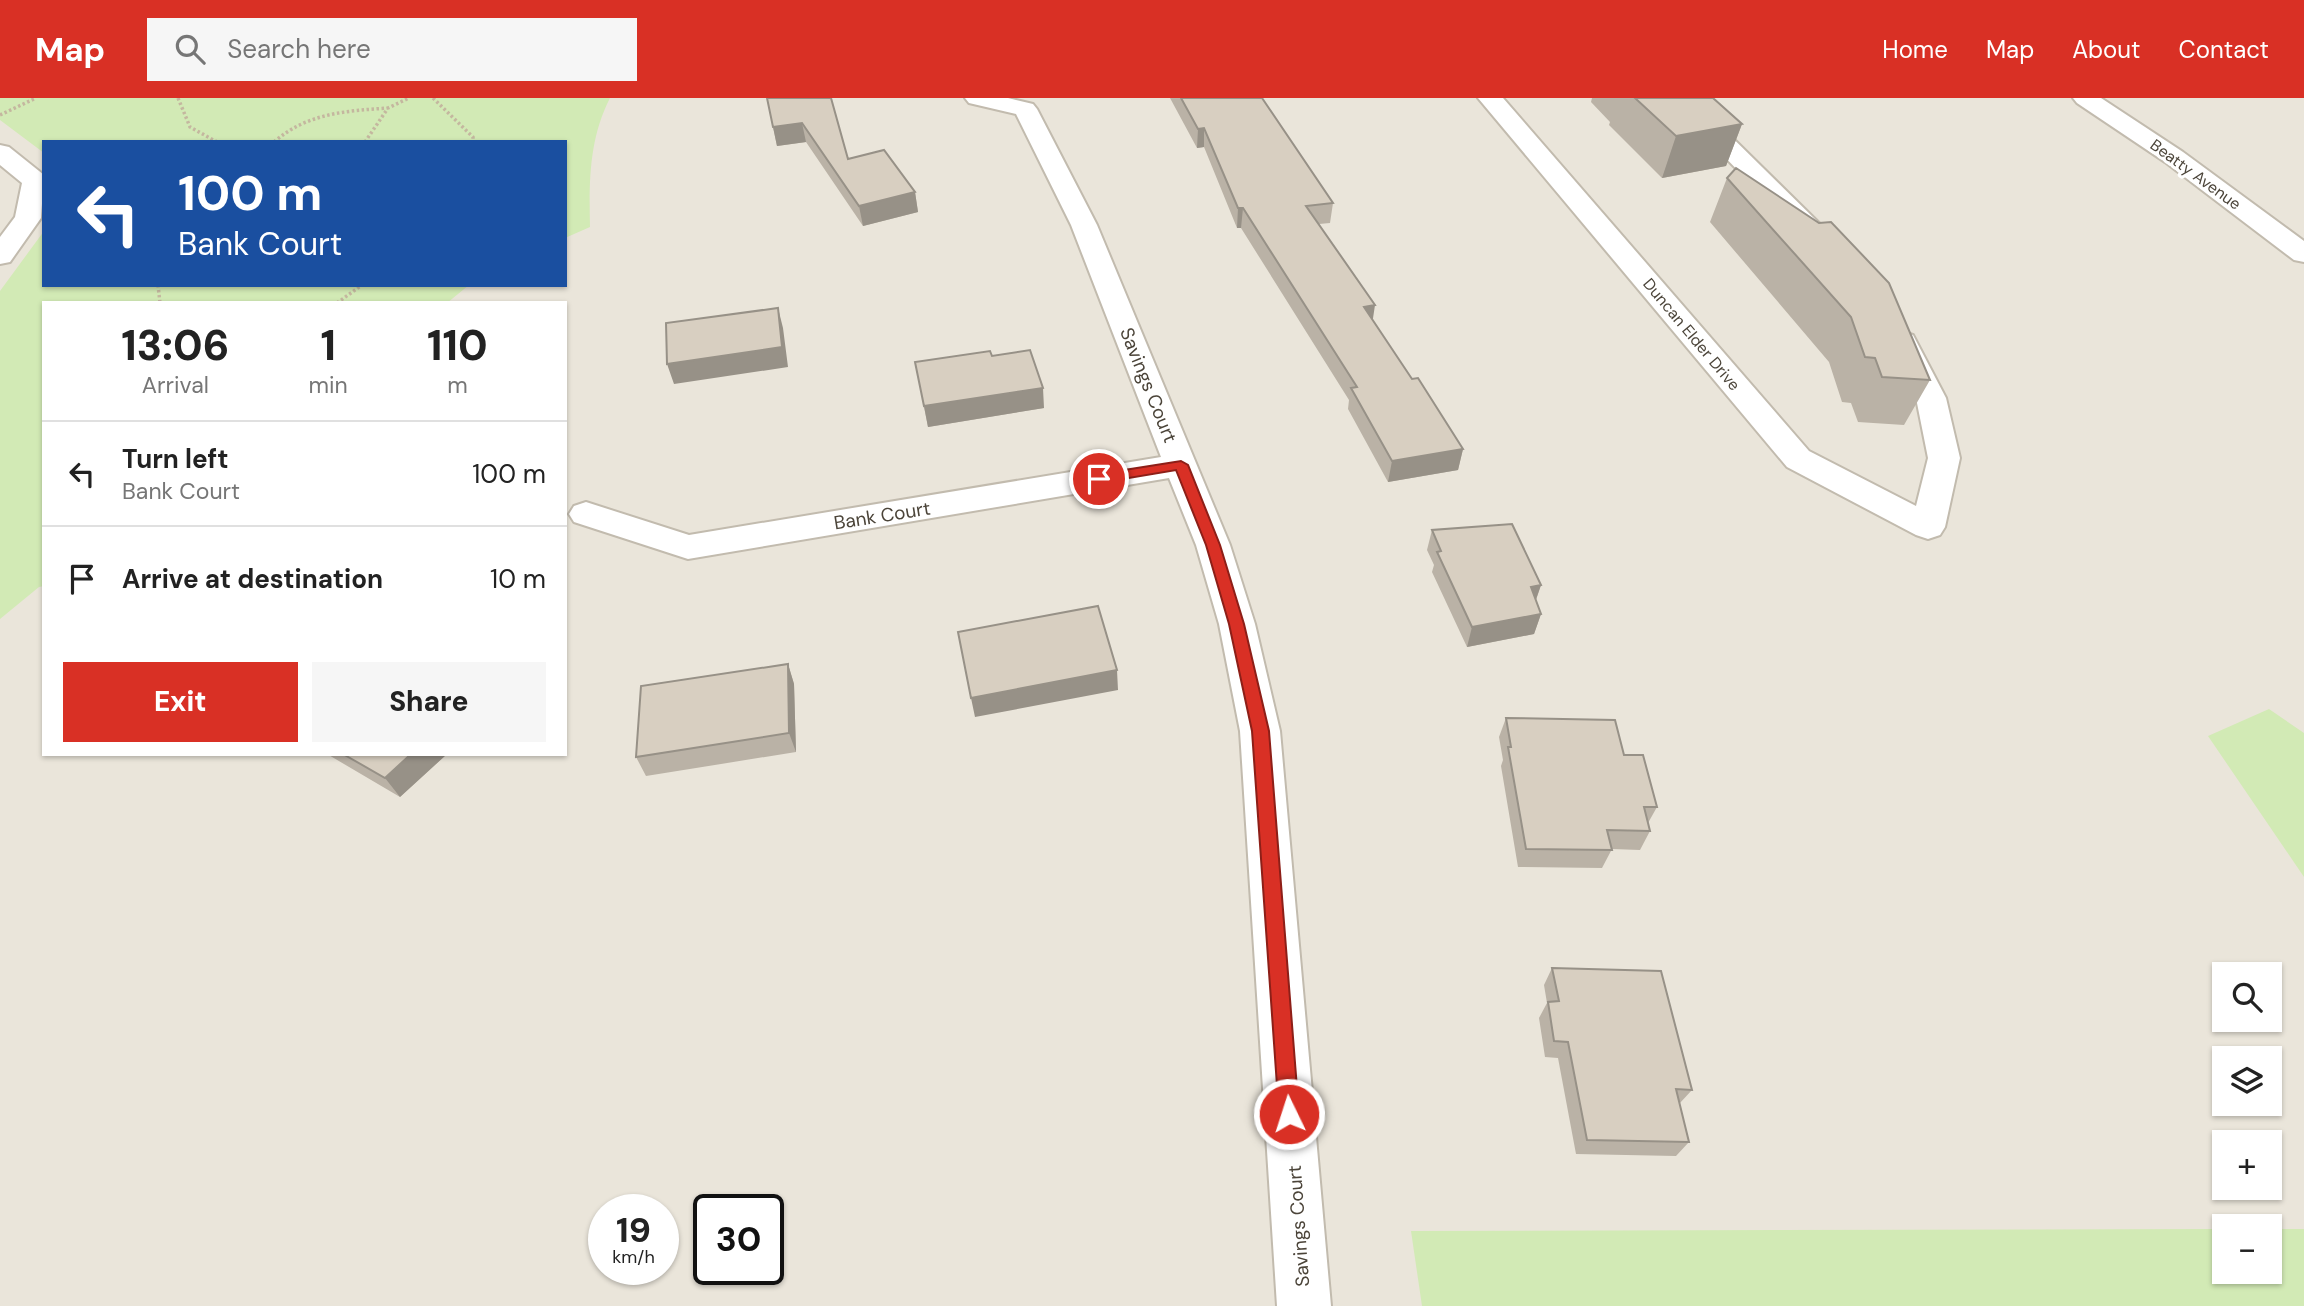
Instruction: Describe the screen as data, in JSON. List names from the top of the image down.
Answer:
{
  "streets": {
    "street": [
      "Beatty Avenue",
      "Duncan Elder Drive",
      "Savings Court",
      "Bank Court"
    ]
  },
  "crossings": [
    ["Savings Court", "Bank Court"]
  ],
  "page": {
    "header": "Map",
    "search": "Search here",
    "nav": [
      "Home",
      "Map",
      "About",
      "Contact"
    ],
    "turn": ["100 m", "Bank Court"],
    "eta": [
      "13:06",
      "Arrival",
      "1",
      "min",
      "110",
      "m"
    ],
    "list": [
      {
        "name": "Turn left",
        "note": "Bank Court",
        "value": "100 m"
      },
      {
        "name": "Arrive at destination",
        "value": "10 m"
      }
    ],
    "buttons": ["Exit", "Share"],
    "map_buttons": ["+", "−"],
    "speed": "19 km/h",
    "limit": "30"
  }
}
